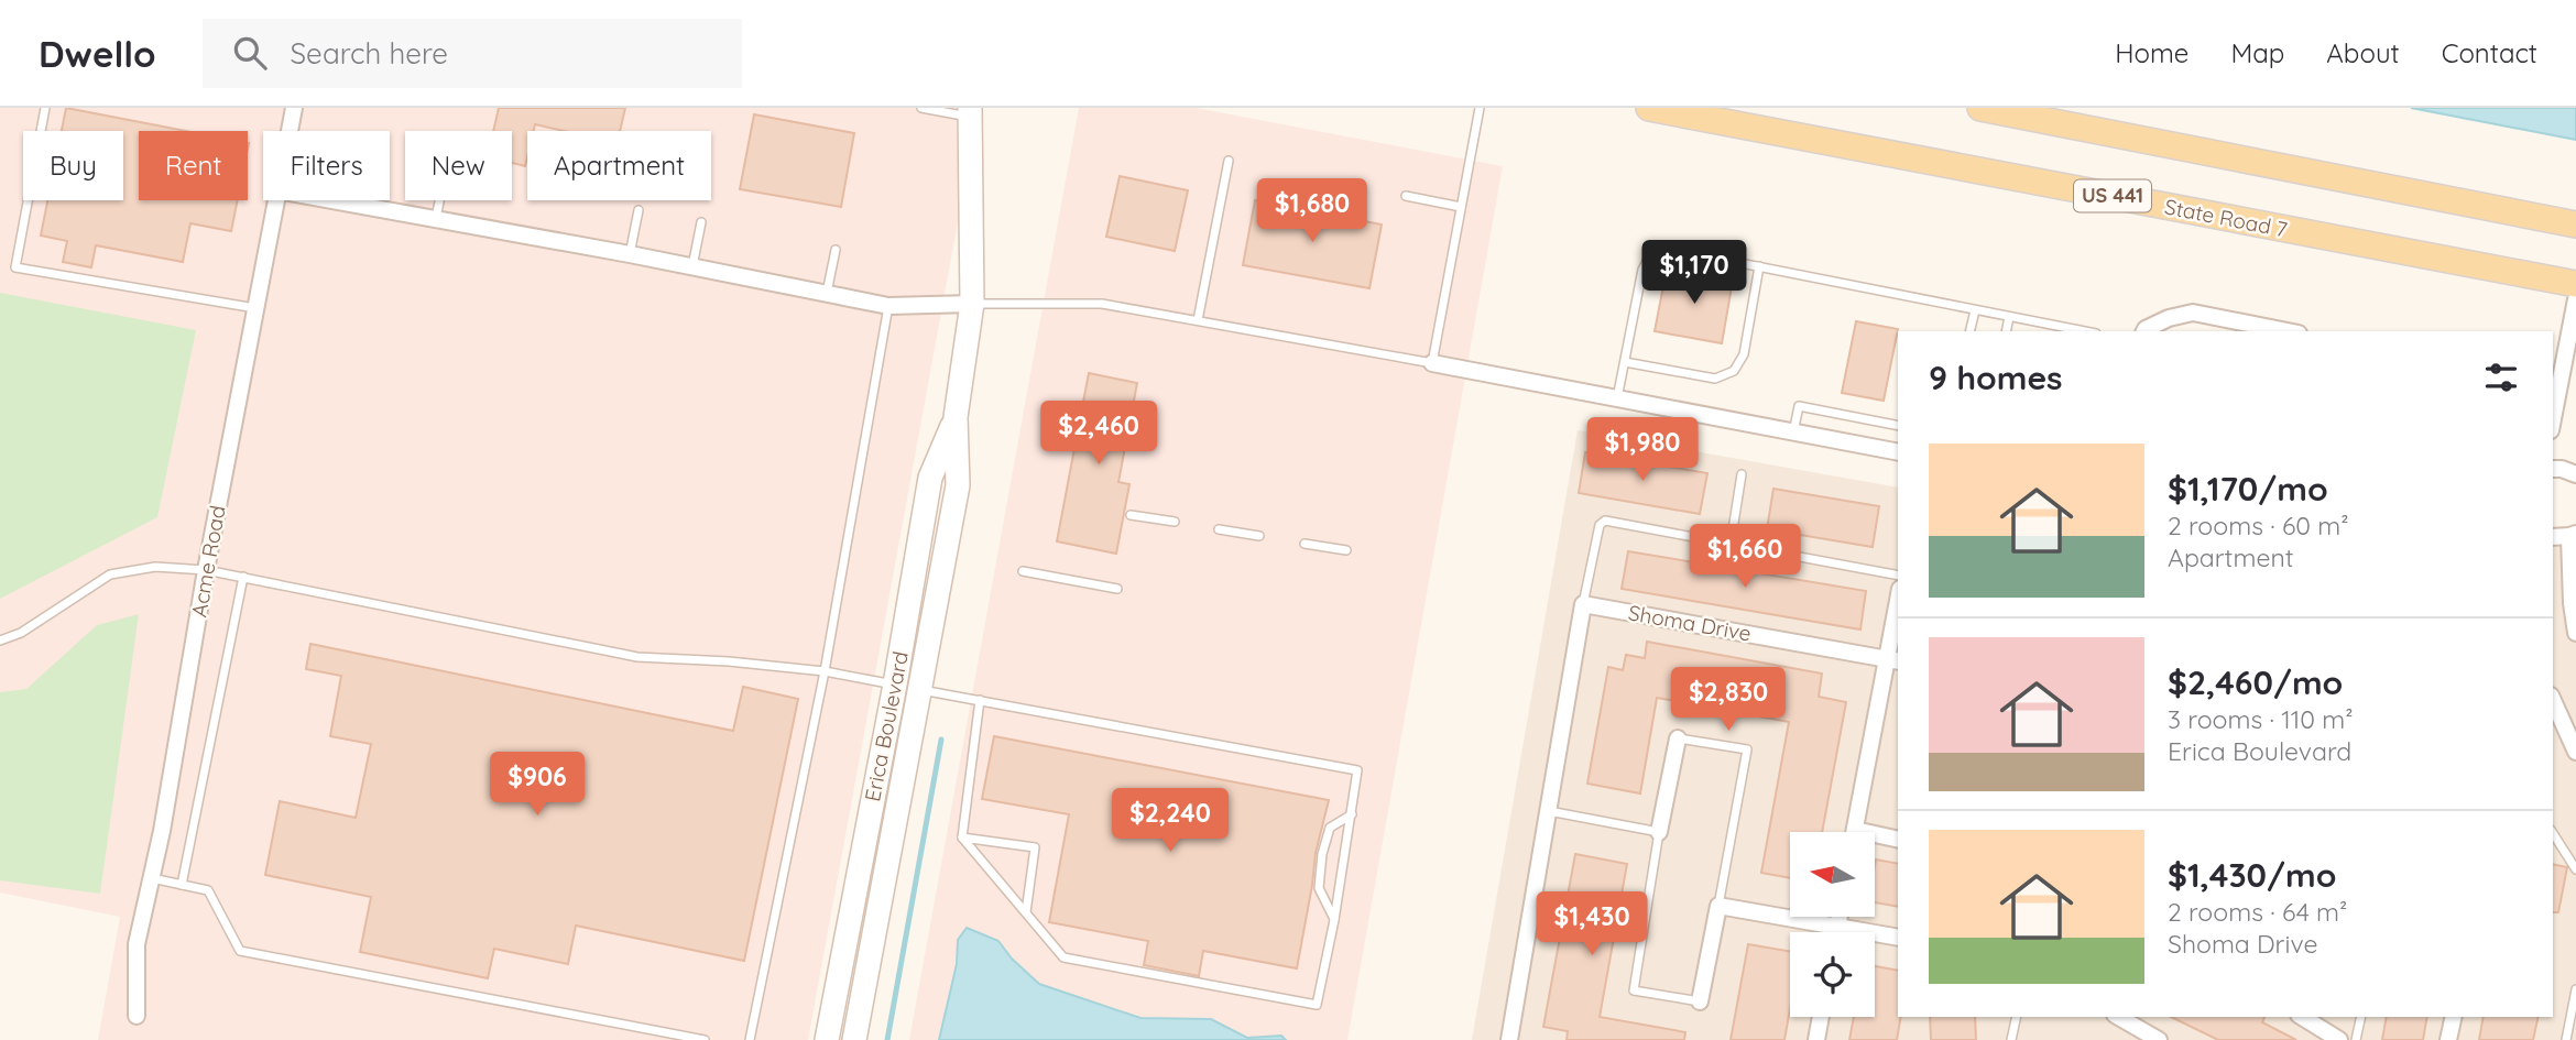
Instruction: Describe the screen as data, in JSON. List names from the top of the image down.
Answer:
{
  "streets": {
    "main road": ["US 441", "State Road 7"],
    "street": ["Acme Road", "Shoma Drive", "Erica Boulevard"]
  },
  "north": "left",
  "page": {
    "header": "Dwello",
    "search": "Search here",
    "nav": [
      "Home",
      "Map",
      "About",
      "Contact"
    ],
    "chip": [
      "Buy",
      "Rent",
      "Filters",
      "New",
      "Apartment"
    ],
    "price": [
      "$1,680",
      "$1,170",
      "$2,460",
      "$1,980",
      "$1,660",
      "$2,830",
      "$906",
      "$2,240",
      "$1,430"
    ],
    "heading": "9 homes",
    "list": [
      {
        "name": "$1,170/mo",
        "note": "2 rooms · 60 m² · Apartment"
      },
      {
        "name": "$2,460/mo",
        "note": "3 rooms · 110 m² · Erica Boulevard"
      },
      {
        "name": "$1,430/mo",
        "note": "2 rooms · 64 m² · Shoma Drive"
      }
    ]
  }
}
